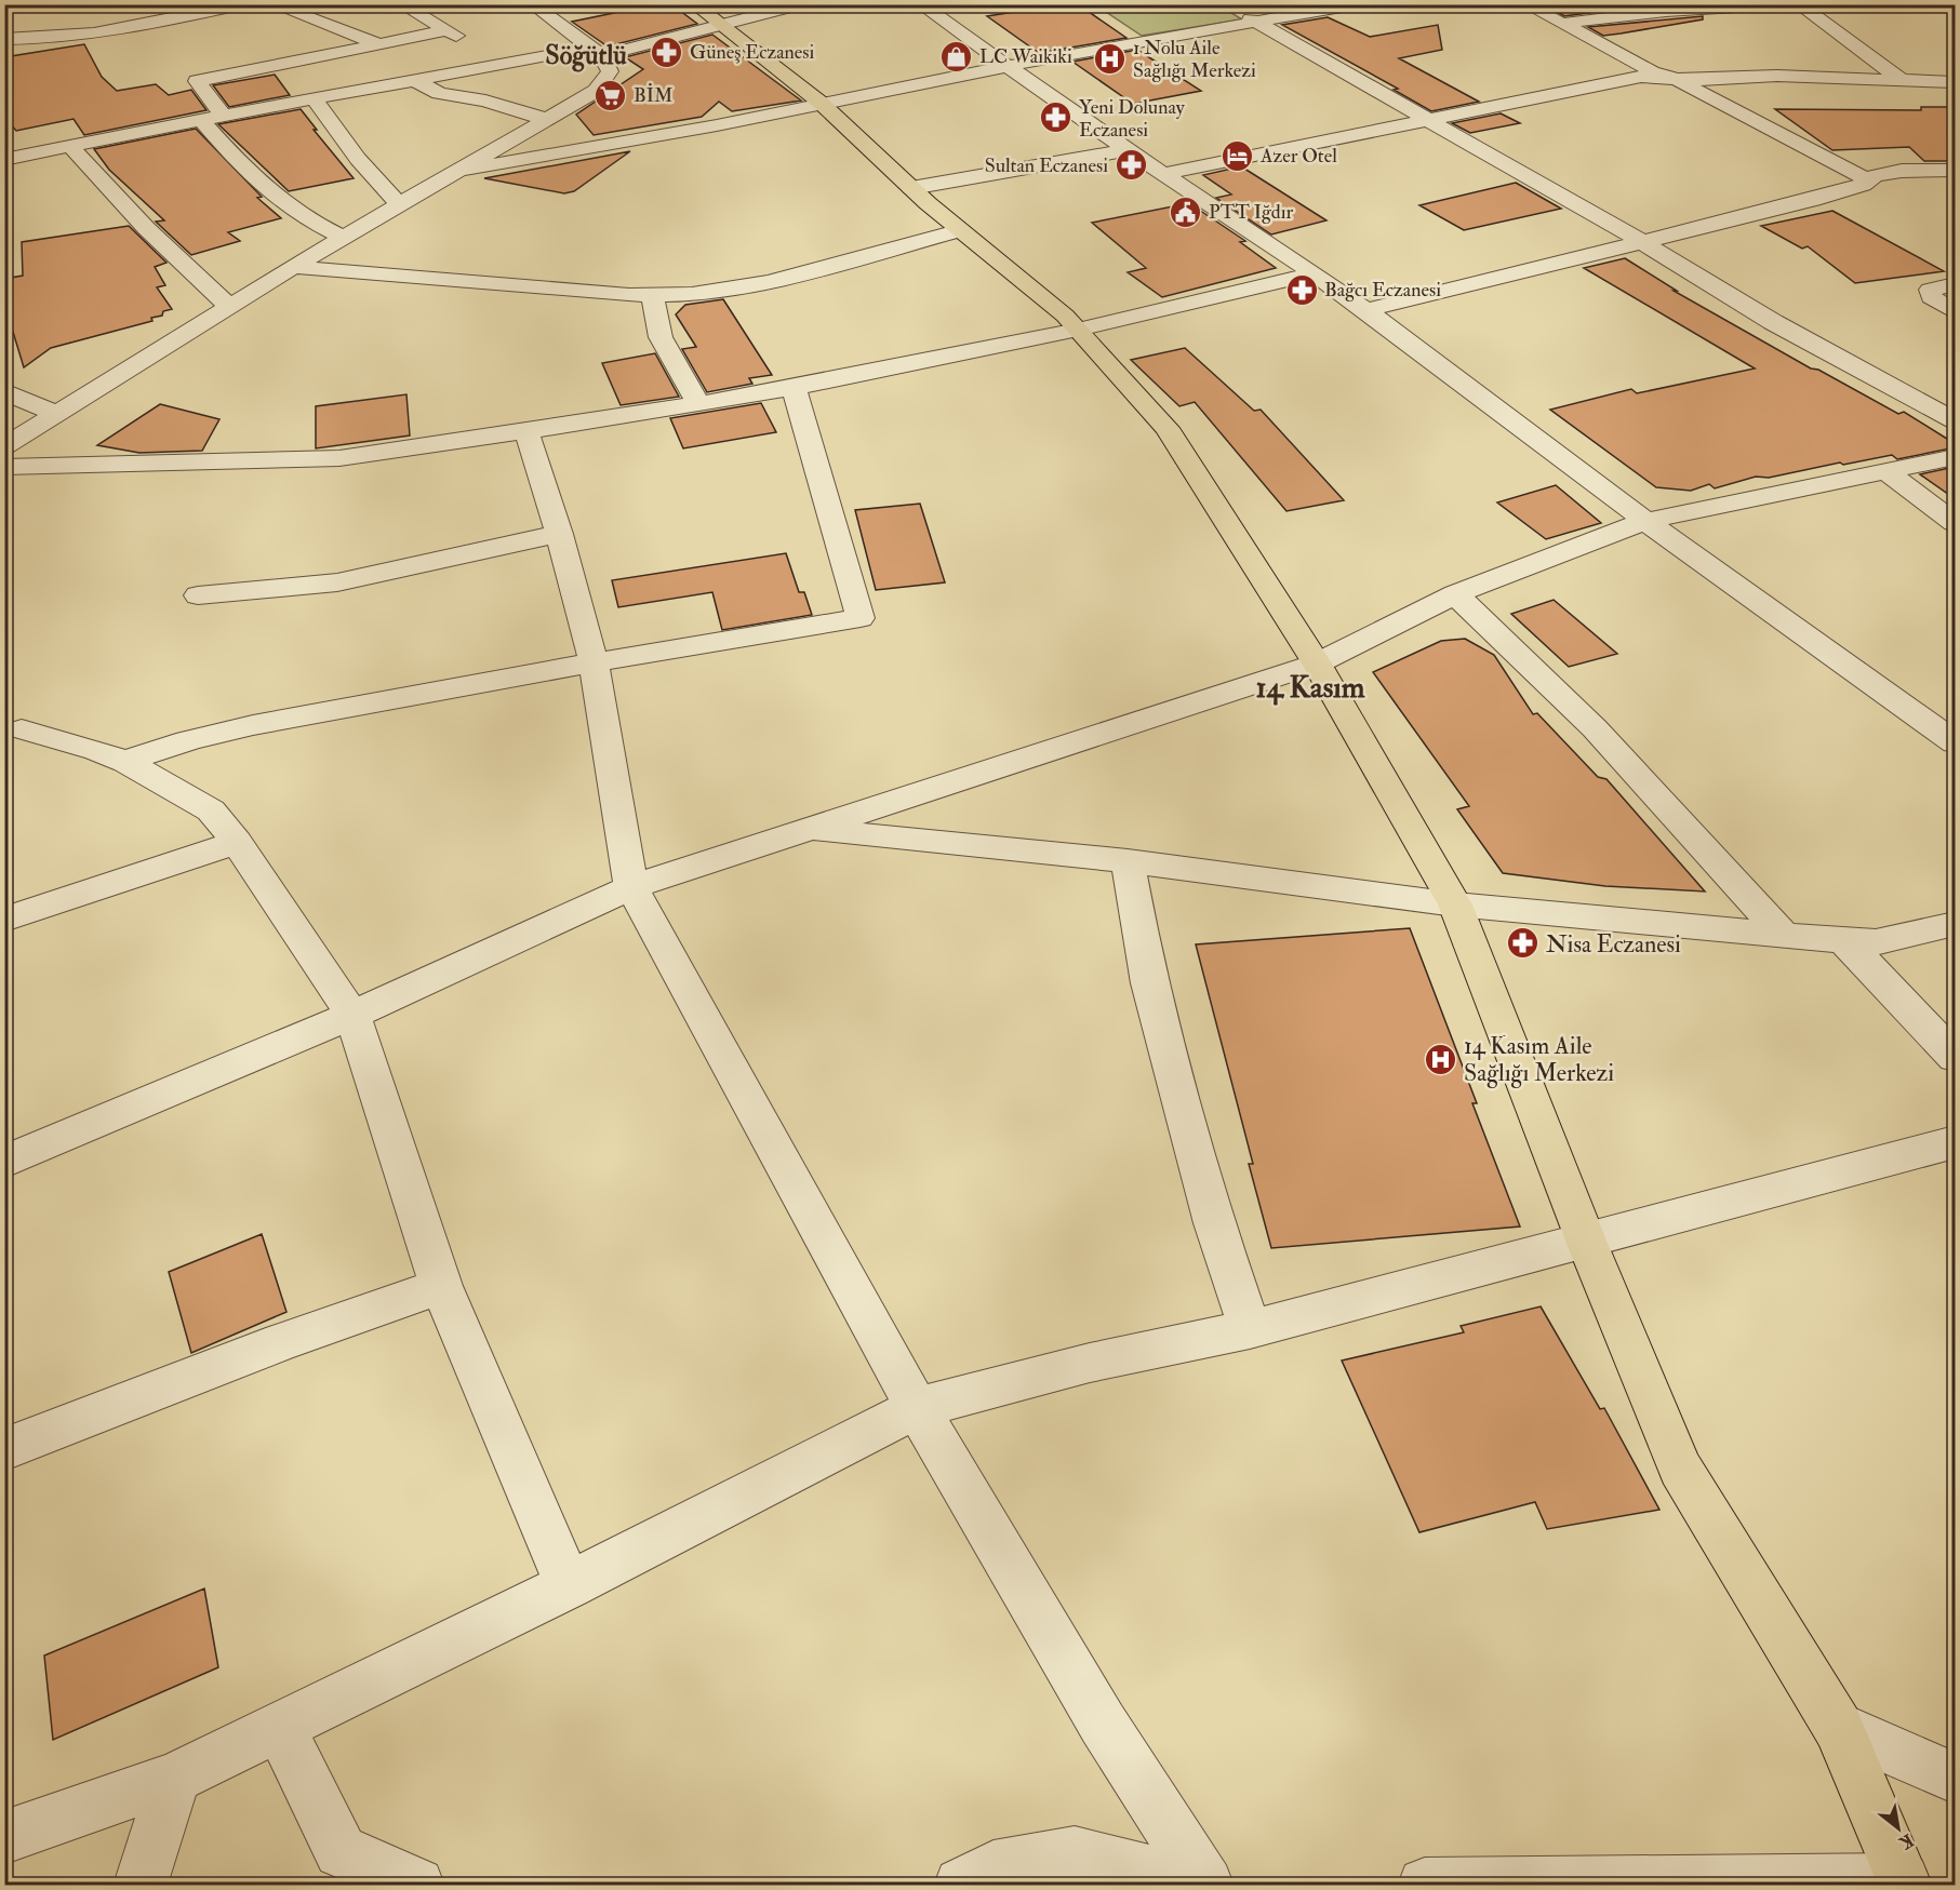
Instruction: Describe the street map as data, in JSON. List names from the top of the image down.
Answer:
{
  "districts": ["Söğütlü", "14 Kasım"],
  "places": {
    "pharmacy": [
      "Güneş Eczanesi",
      "Yeni Dolunay Eczanesi",
      "Sultan Eczanesi",
      "Bağcı Eczanesi",
      "Nisa Eczanesi"
    ],
    "shop": ["LC Waikiki"],
    "hospital": ["1 Nolu Aile Sağlığı Merkezi", "14 Kasım Aile Sağlığı Merkezi"],
    "supermarket": ["BİM"],
    "hotel": ["Azer Otel"],
    "public building": ["PTT Iğdır"]
  },
  "north": "bottom right"
}
